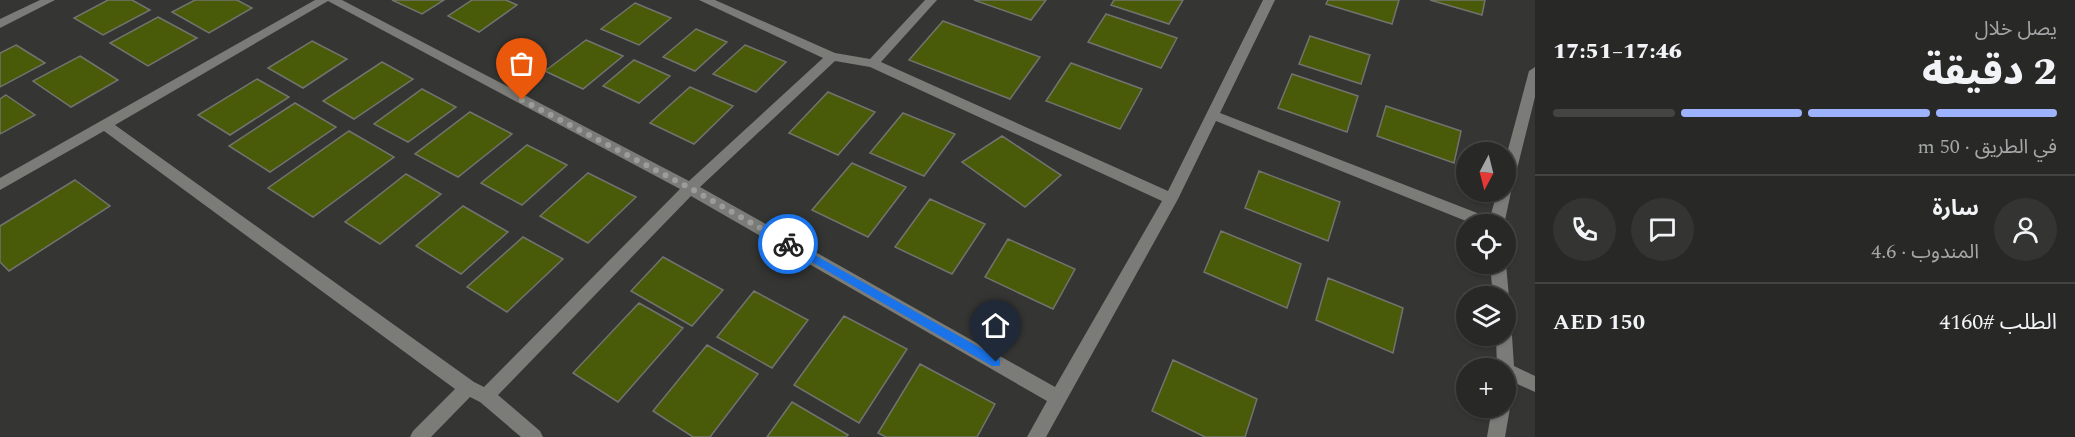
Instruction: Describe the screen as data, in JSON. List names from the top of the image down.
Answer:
{
  "north": "bottom",
  "page": {
    "heading": ["2 دقيقة", "يصل خلال", "17:46–17:51"],
    "panel": [
      "سارة",
      "المندوب · 4.6",
      "الطلب #4160",
      "AED 150"
    ],
    "bar": "في الطريق · 50 m",
    "map_buttons": "+"
  }
}
